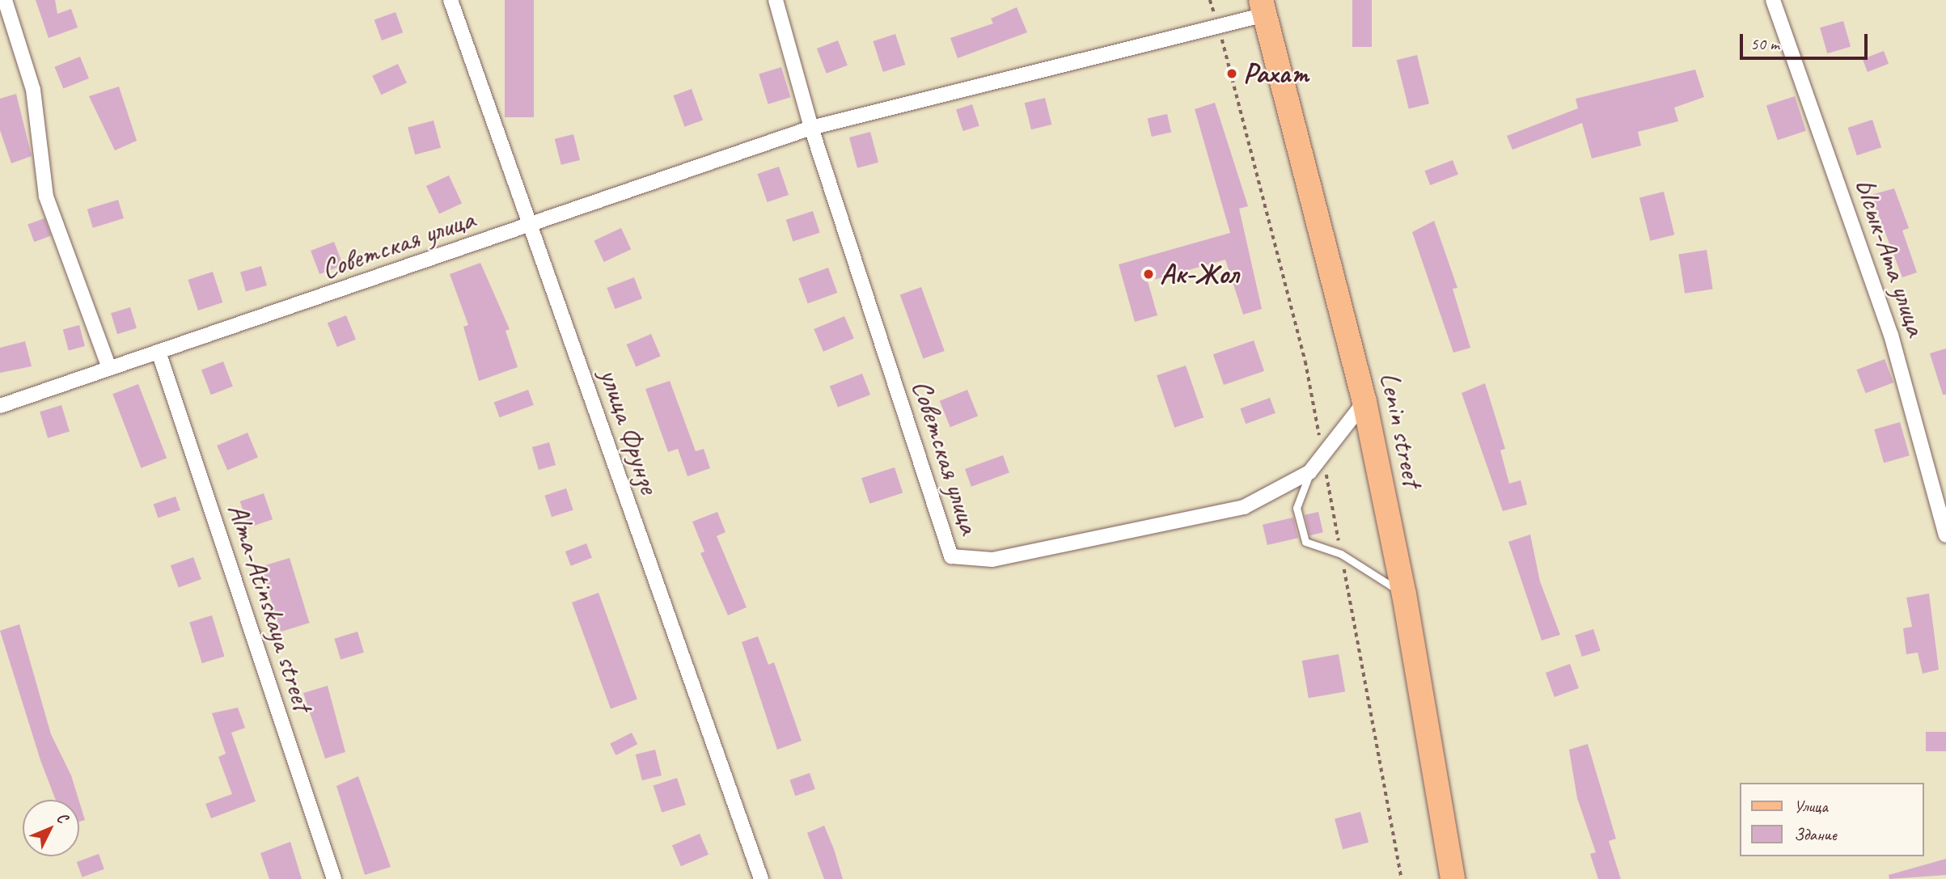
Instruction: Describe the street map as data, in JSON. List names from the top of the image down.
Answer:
{
  "streets": {
    "main road": ["Lenin street"],
    "street": [
      "Советская улица",
      "Ысык-Ата улица",
      "улица Фрунзе",
      "Alma-Atinskaya street"
    ]
  },
  "crossings": [
    ["Советская улица", "Lenin street"],
    ["Советская улица", "улица Фрунзе"],
    ["Советская улица", "Alma-Atinskaya street"]
  ],
  "places": ["Рахат", "Ак-Жол"],
  "legend": ["Улица", "Здание"],
  "scale_bar": "50 m",
  "north": "top right"
}
